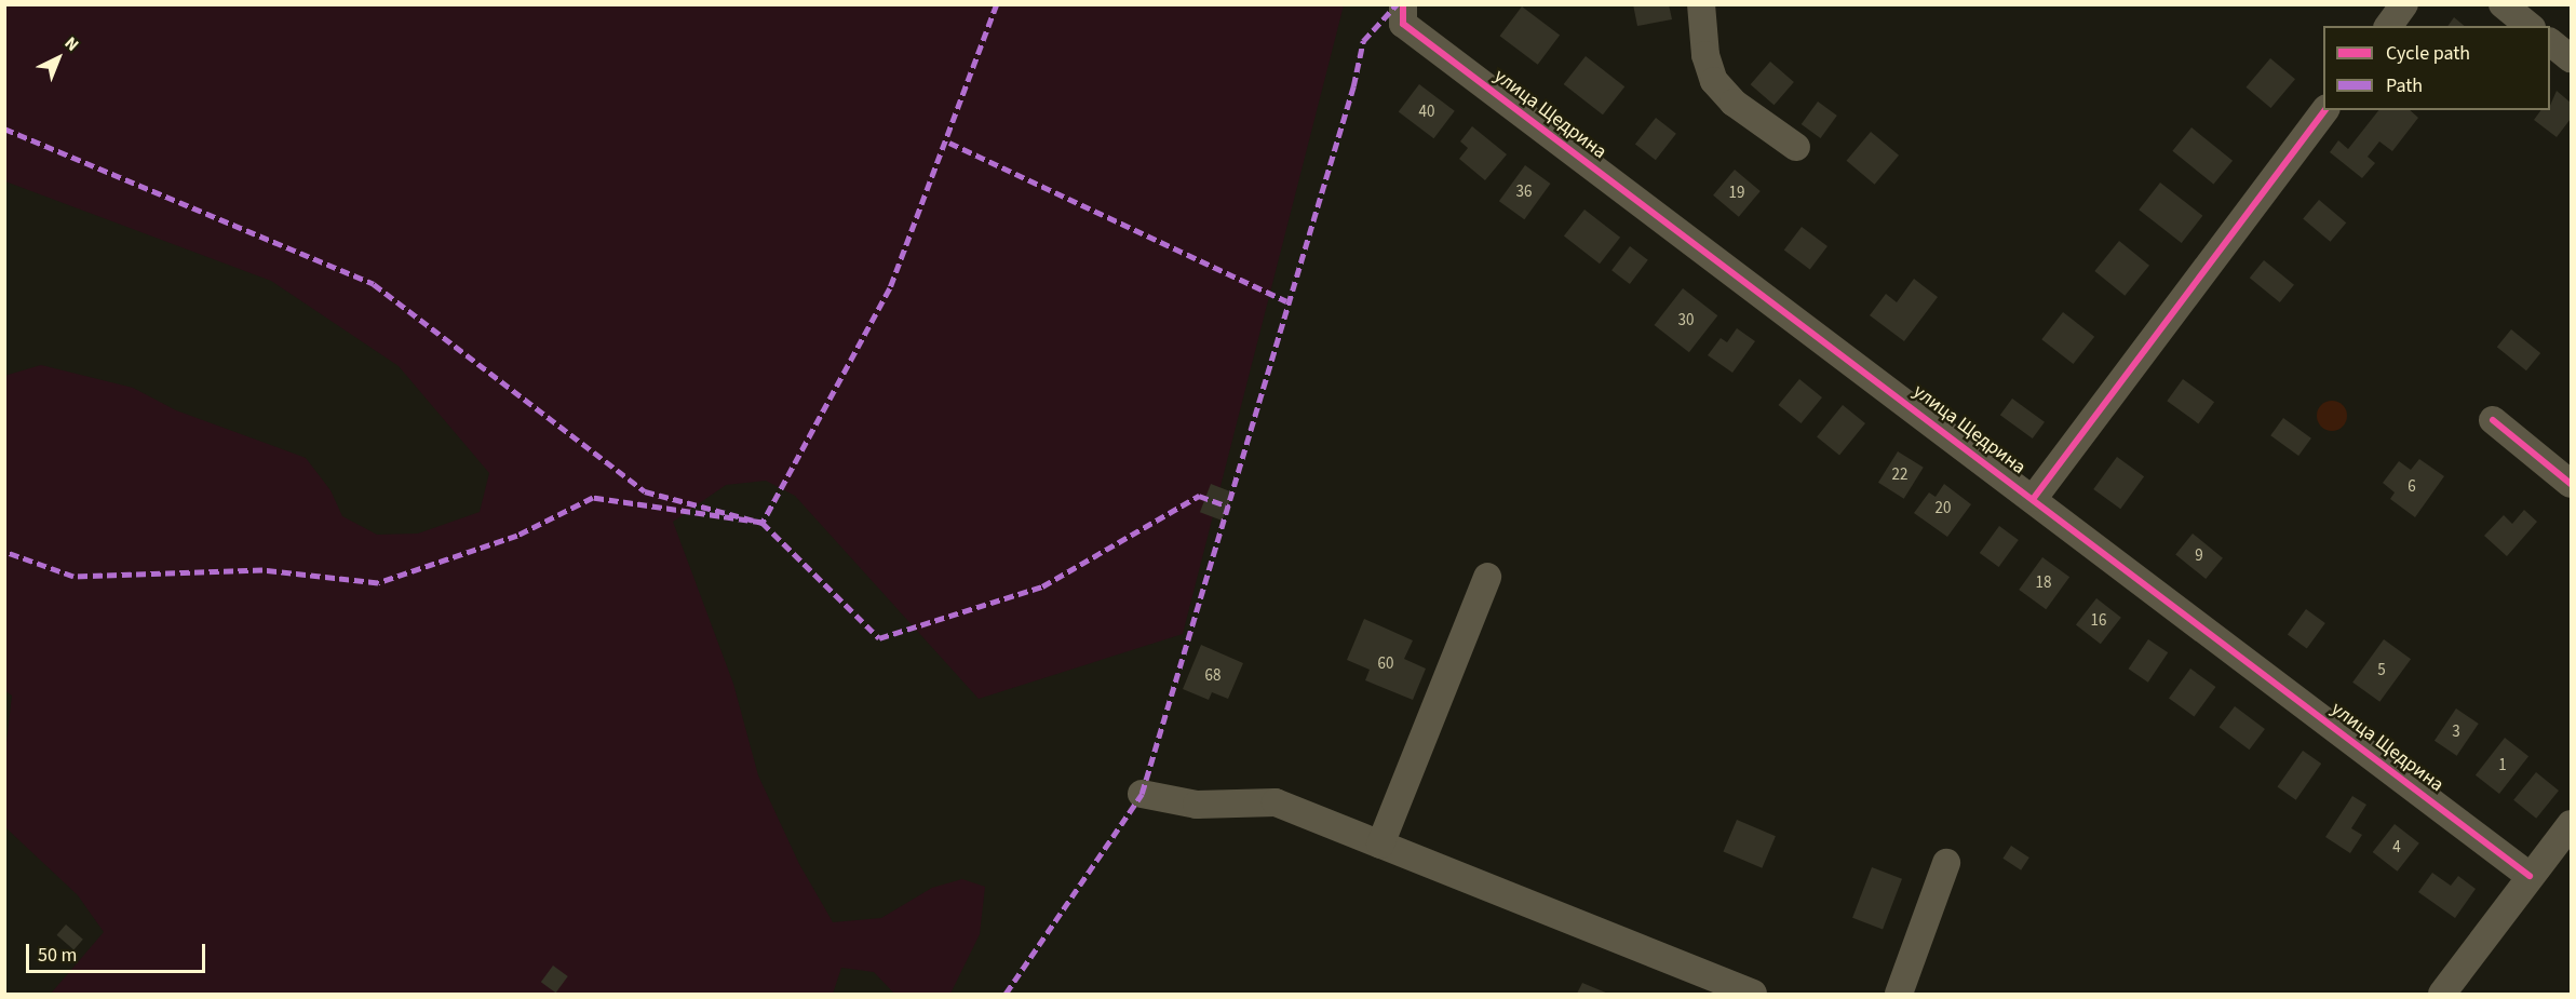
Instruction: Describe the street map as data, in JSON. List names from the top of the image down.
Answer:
{
  "streets": {
    "street": ["улица Щедрина"]
  },
  "house_numbers": [
    "40",
    "36",
    "19",
    "30",
    "22",
    "6",
    "20",
    "9",
    "18",
    "16",
    "60",
    "5",
    "68",
    "3",
    "1",
    "4"
  ],
  "legend": ["Cycle path", "Path"],
  "scale_bar": "50 m",
  "north": "top right"
}
